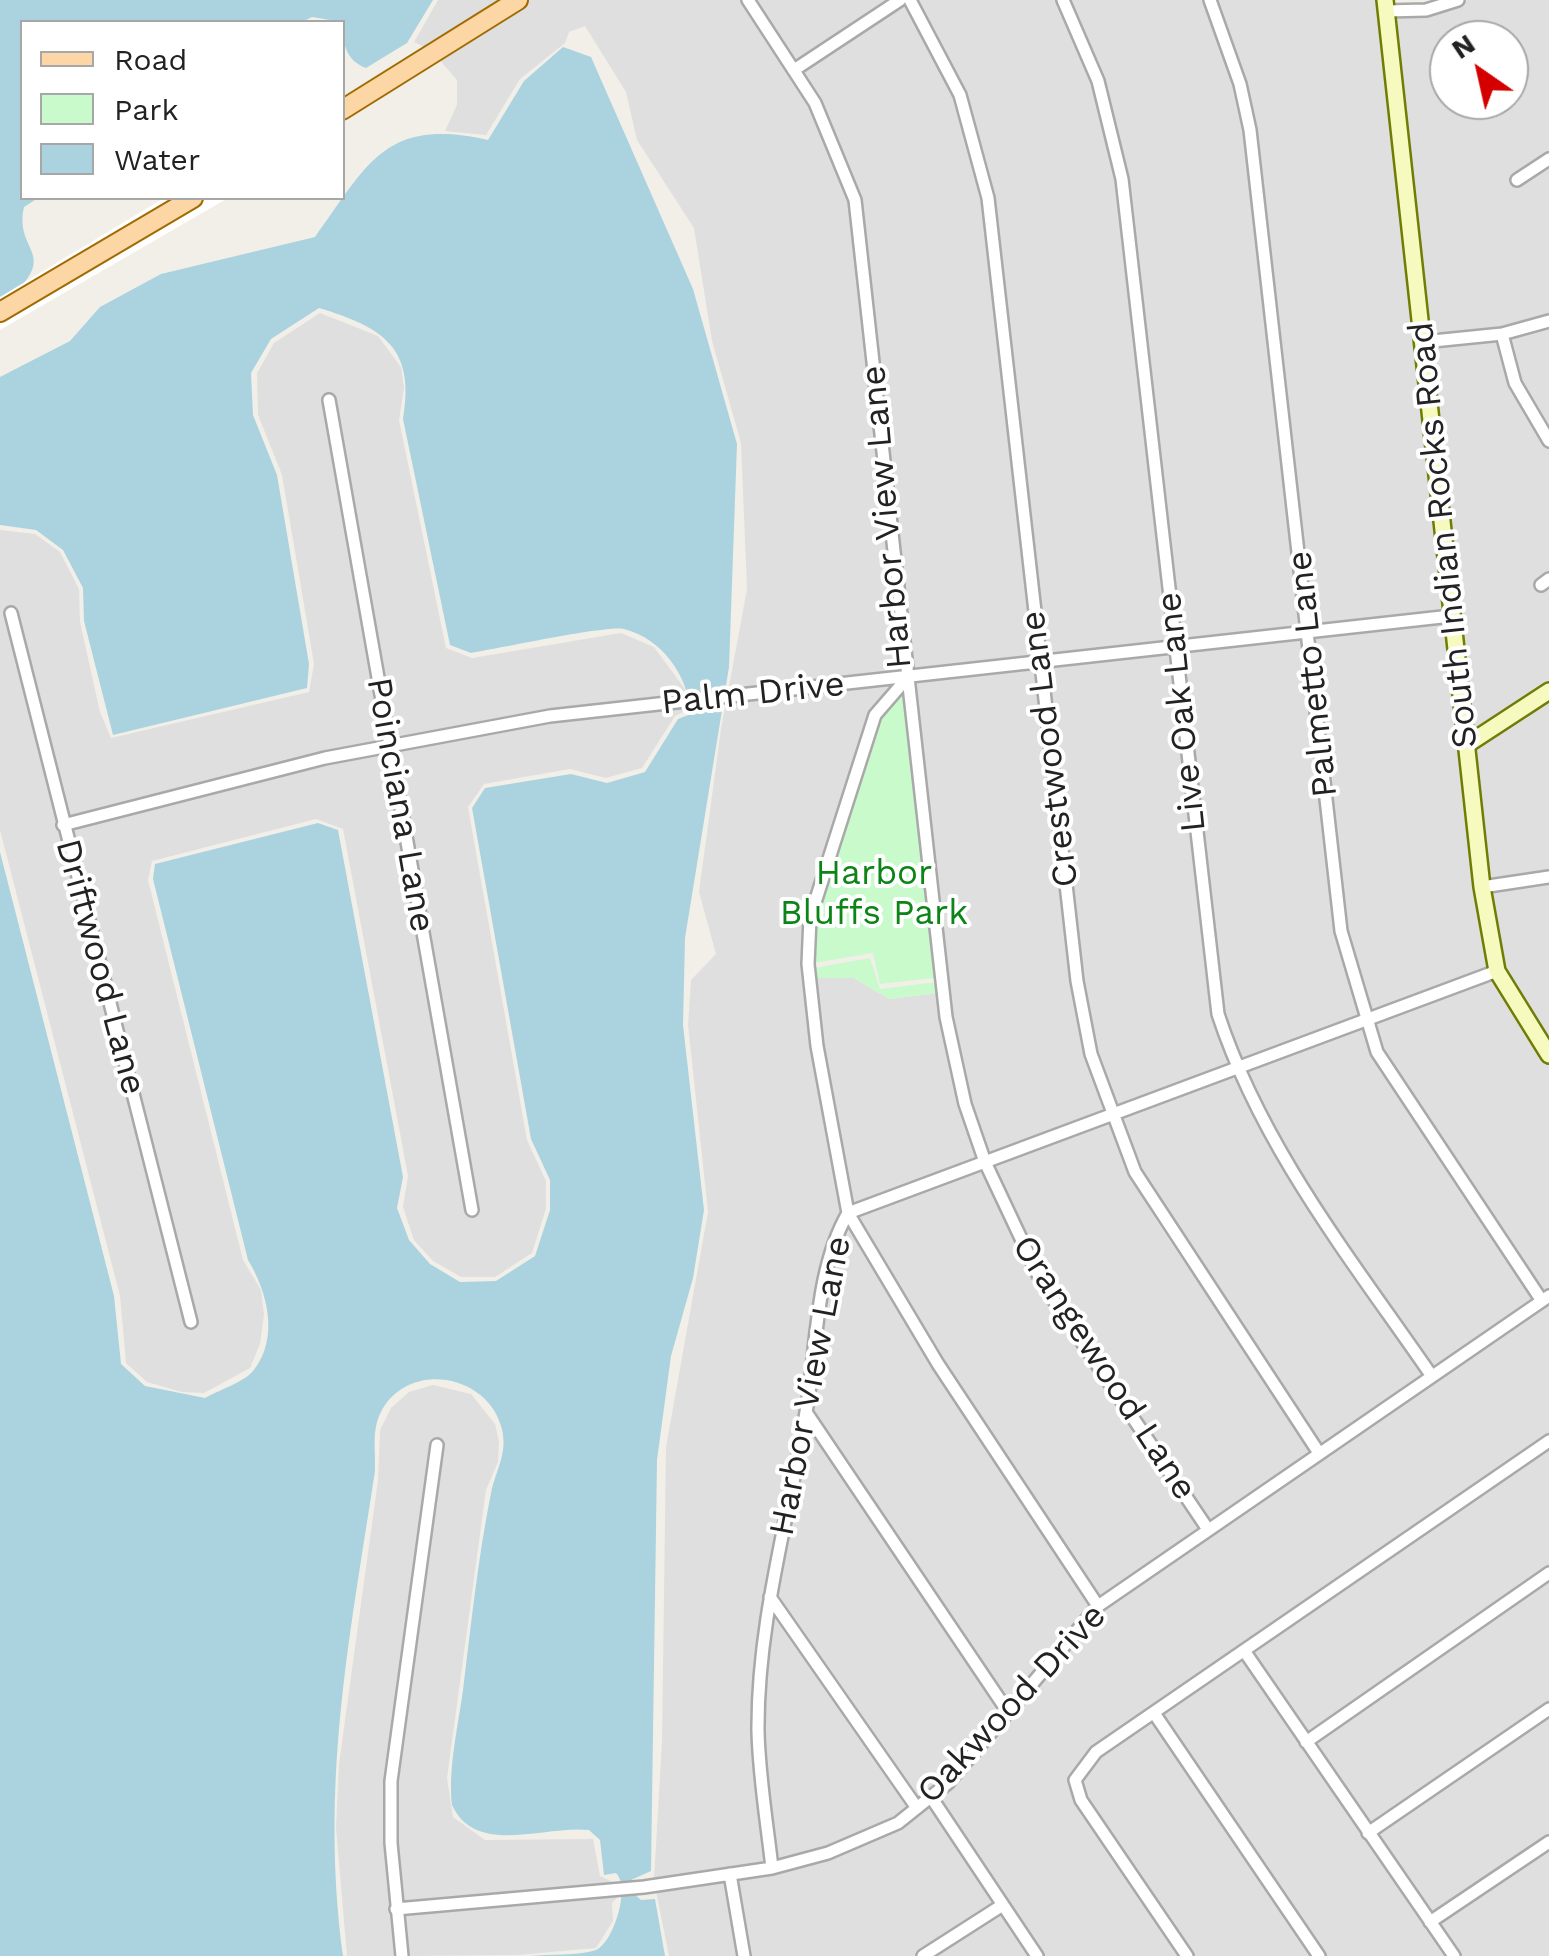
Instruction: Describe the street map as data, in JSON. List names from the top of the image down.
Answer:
{
  "streets": {
    "street": [
      "Harbor View Lane",
      "South Indian Rocks Road",
      "Palmetto Lane",
      "Palm Drive",
      "Live Oak Lane",
      "Crestwood Lane",
      "Poinciana Lane",
      "Driftwood Lane",
      "Orangewood Lane",
      "Oakwood Drive"
    ]
  },
  "crossings": [
    ["Harbor View Lane", "Palm Drive"],
    ["Harbor View Lane", "Orangewood Lane"],
    ["Harbor View Lane", "Oakwood Drive"],
    ["South Indian Rocks Road", "Palm Drive"],
    ["Palmetto Lane", "Palm Drive"],
    ["Palmetto Lane", "Oakwood Drive"],
    ["Palm Drive", "Live Oak Lane"],
    ["Palm Drive", "Crestwood Lane"],
    ["Palm Drive", "Poinciana Lane"],
    ["Palm Drive", "Driftwood Lane"],
    ["Palm Drive", "Orangewood Lane"],
    ["Live Oak Lane", "Oakwood Drive"],
    ["Crestwood Lane", "Oakwood Drive"],
    ["Orangewood Lane", "Oakwood Drive"]
  ],
  "parks": ["Harbor Bluffs Park"],
  "legend": ["Road", "Park", "Water"],
  "north": "top left"
}
